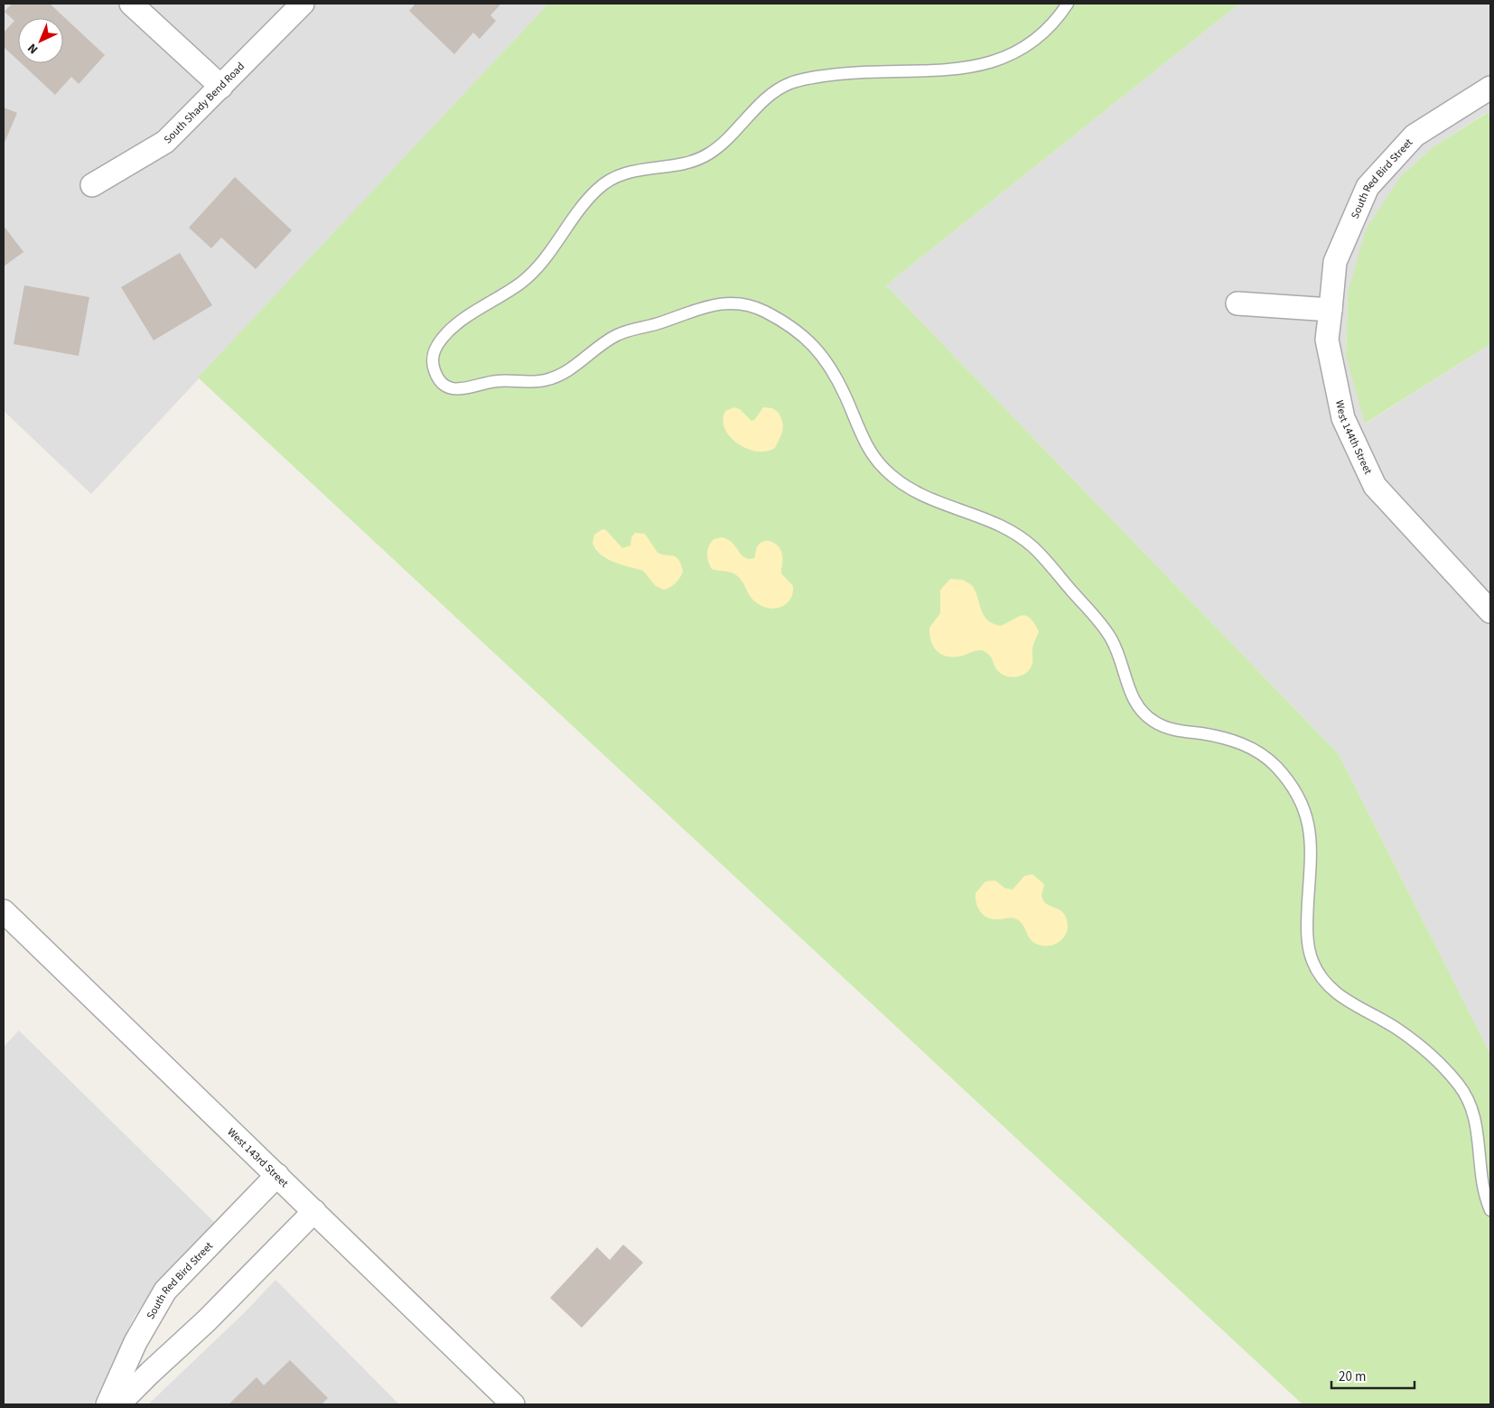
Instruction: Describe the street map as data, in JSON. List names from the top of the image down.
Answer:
{
  "streets": {
    "street": [
      "South Shady Bend Road",
      "South Red Bird Street",
      "West 144th Street",
      "West 143rd Street"
    ]
  },
  "crossings": [
    ["South Red Bird Street", "West 144th Street"],
    ["South Red Bird Street", "West 143rd Street"]
  ],
  "scale_bar": "20 m",
  "north": "bottom left"
}
